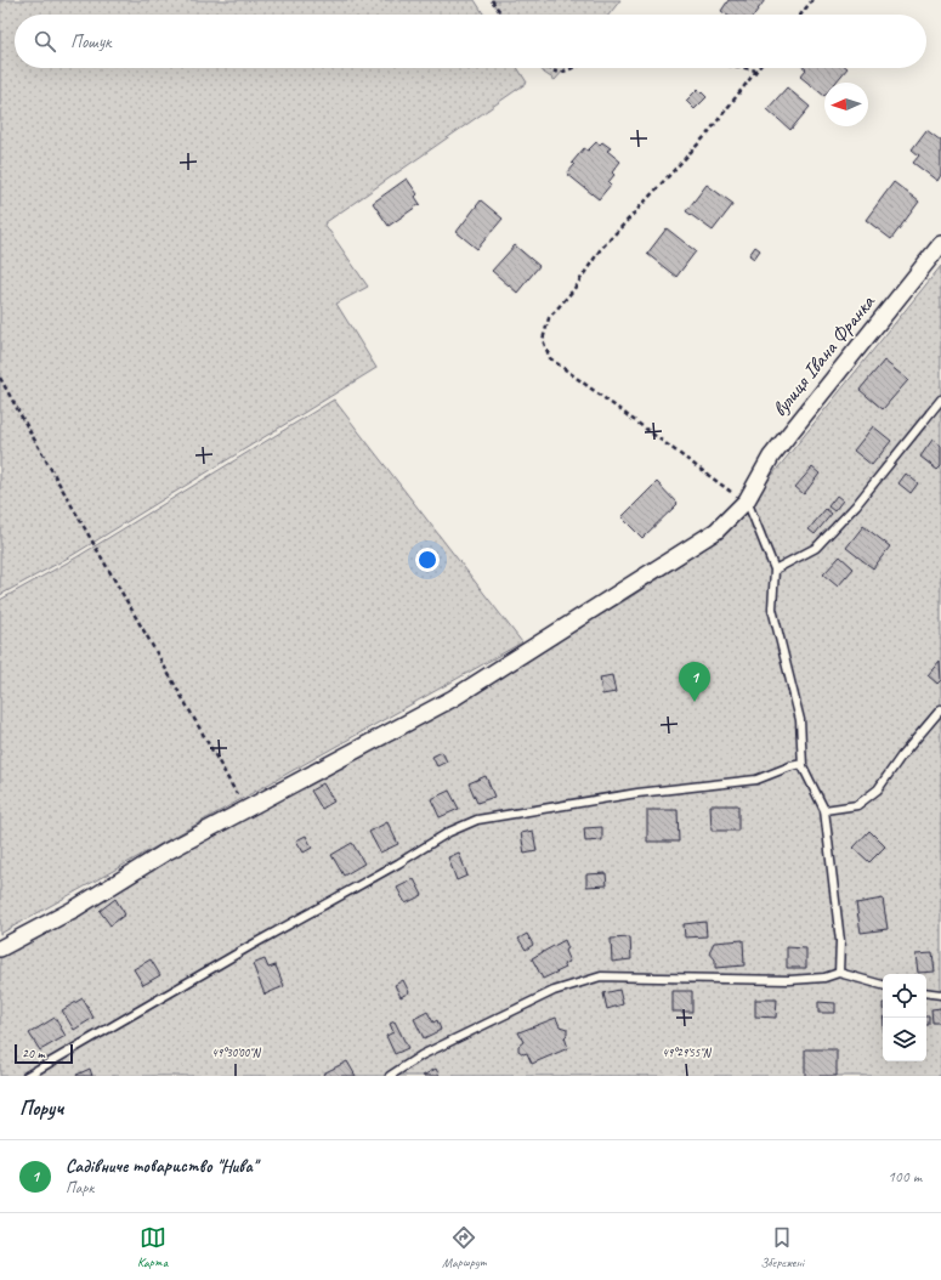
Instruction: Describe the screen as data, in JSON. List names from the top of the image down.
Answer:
{
  "streets": {
    "street": ["вулиця Івана Франка"]
  },
  "scale_bar": "20 m",
  "north": "left",
  "page": {
    "search": "Пошук",
    "pins": "1",
    "scale": "20 m",
    "heading": "Поруч",
    "list": [
      {
        "mark": "1",
        "name": "Садівниче товариство \"Нива\"",
        "note": "Парк",
        "value": "100 m"
      }
    ],
    "nav": ["Карта", "Маршрут", "Збережені"]
  },
  "coordinates": ["49°30'00\"N", "49°29'55\"N"]
}
